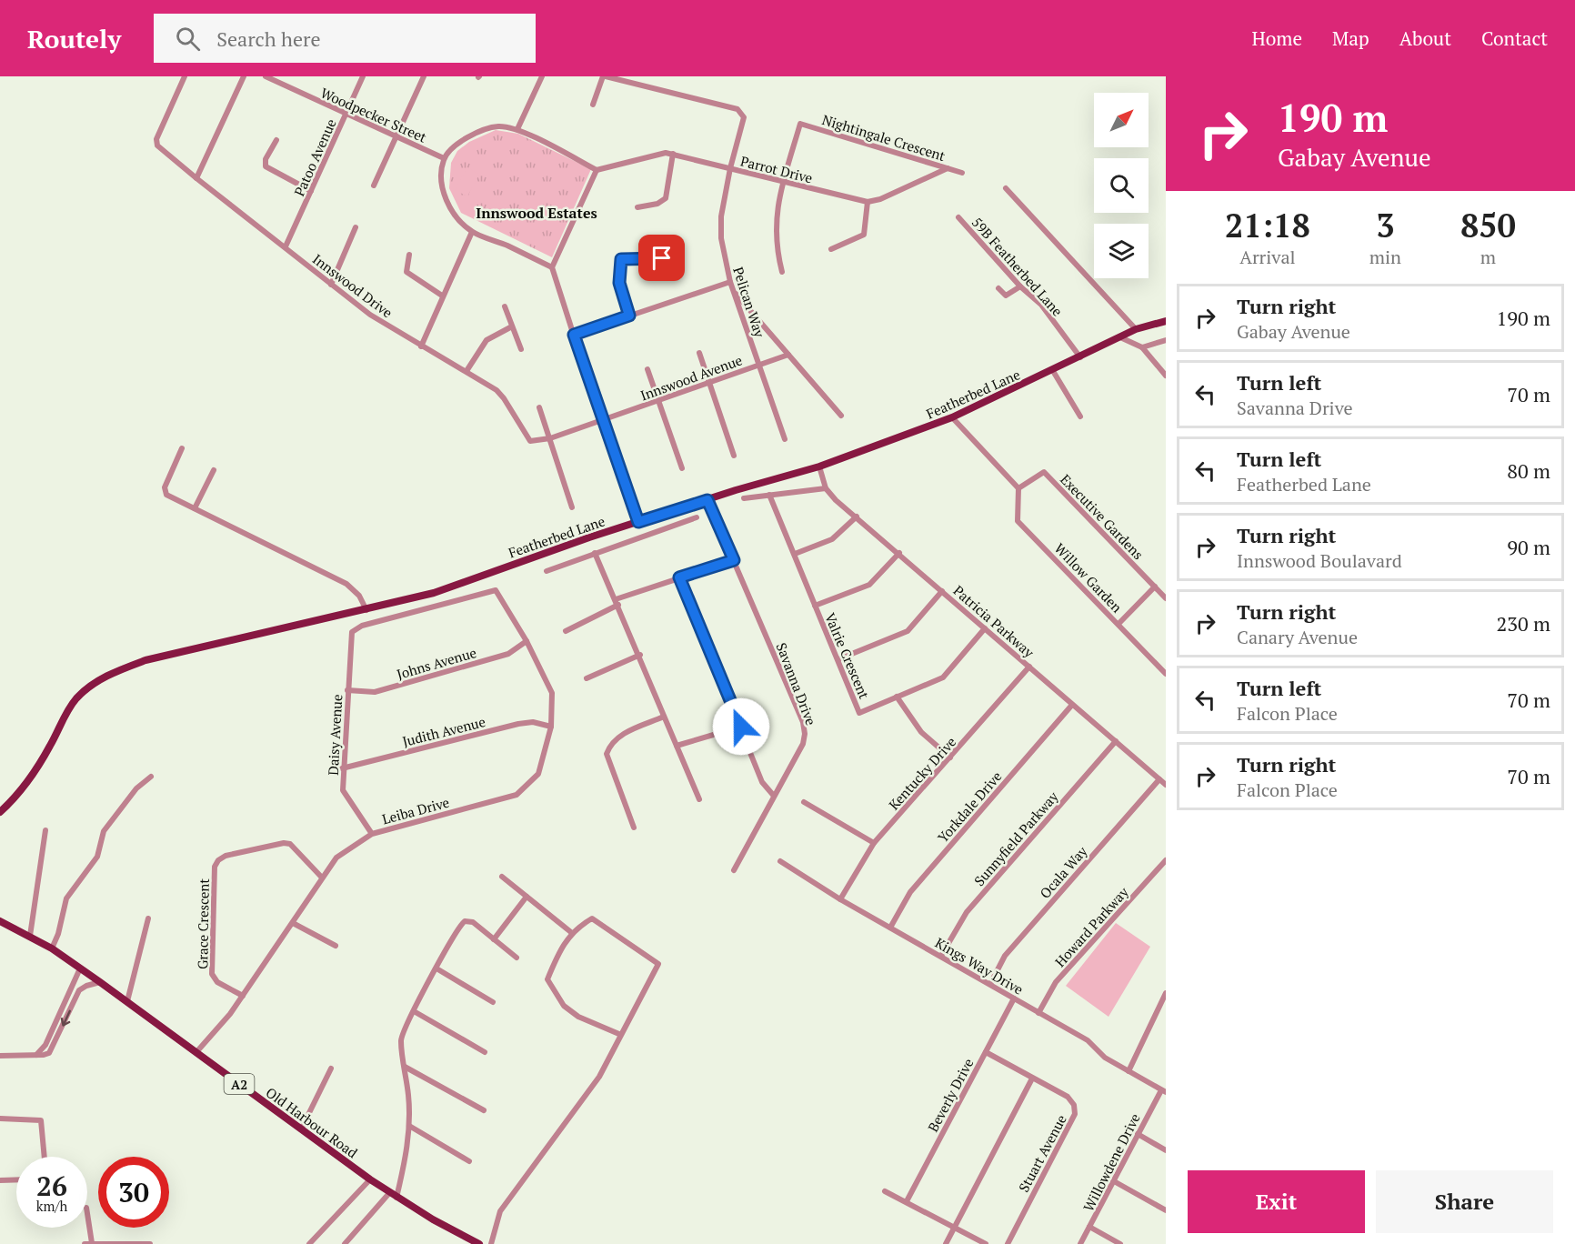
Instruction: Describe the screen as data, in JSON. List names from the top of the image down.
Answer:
{
  "streets": {
    "main road": ["Featherbed Lane", "A2", "Old Harbour Road"],
    "street": [
      "Woodpecker Street",
      "Nightingale Crescent",
      "Patoo Avenue",
      "Parrot Drive",
      "59B Featherbed Lane",
      "Innswood Drive",
      "Pelican Way",
      "Innswood Avenue",
      "Executive Gardens",
      "Willow Garden",
      "Patricia Parkway",
      "Valrie Crescent",
      "Johns Avenue",
      "Savanna Drive",
      "Judith Avenue",
      "Daisy Avenue",
      "Kentucky Drive",
      "Yorkdale Drive",
      "Leiba Drive",
      "Sunnyfield Parkway",
      "Ocala Way",
      "Grace Crescent",
      "Howard Parkway",
      "Kings Way Drive",
      "Beverly Drive",
      "Stuart Avenue",
      "Willowdene Drive"
    ]
  },
  "crossings": [
    ["Woodpecker Street", "Patoo Avenue"],
    ["Woodpecker Street", "Parrot Drive"],
    ["Nightingale Crescent", "Parrot Drive"],
    ["Patoo Avenue", "Innswood Drive"],
    ["Parrot Drive", "Pelican Way"],
    ["59B Featherbed Lane", "Featherbed Lane"],
    ["Innswood Drive", "Innswood Avenue"],
    ["Pelican Way", "Innswood Avenue"],
    ["Featherbed Lane", "Savanna Drive"],
    ["Executive Gardens", "Willow Garden"],
    ["Patricia Parkway", "Valrie Crescent"],
    ["Patricia Parkway", "Kentucky Drive"],
    ["Patricia Parkway", "Yorkdale Drive"],
    ["Patricia Parkway", "Sunnyfield Parkway"],
    ["Patricia Parkway", "Ocala Way"],
    ["Johns Avenue", "Daisy Avenue"],
    ["Johns Avenue", "Leiba Drive"],
    ["Judith Avenue", "Daisy Avenue"],
    ["Judith Avenue", "Leiba Drive"],
    ["Daisy Avenue", "Leiba Drive"],
    ["Kentucky Drive", "Kings Way Drive"],
    ["Yorkdale Drive", "Kings Way Drive"],
    ["Leiba Drive", "Grace Crescent"],
    ["Leiba Drive", "Old Harbour Road"],
    ["Sunnyfield Parkway", "Kings Way Drive"],
    ["Ocala Way", "Kings Way Drive"],
    ["Howard Parkway", "Kings Way Drive"],
    ["Kings Way Drive", "Beverly Drive"],
    ["Kings Way Drive", "Willowdene Drive"],
    ["Beverly Drive", "Stuart Avenue"]
  ],
  "districts": ["Innswood Estates"],
  "north": "top right",
  "page": {
    "header": "Routely",
    "search": "Search here",
    "nav": [
      "Home",
      "Map",
      "About",
      "Contact"
    ],
    "turn": ["190 m", "Gabay Avenue"],
    "eta": [
      "21:18",
      "Arrival",
      "3",
      "min",
      "850",
      "m"
    ],
    "list": [
      {
        "name": "Turn right",
        "note": "Gabay Avenue",
        "value": "190 m"
      },
      {
        "name": "Turn left",
        "note": "Savanna Drive",
        "value": "70 m"
      },
      {
        "name": "Turn left",
        "note": "Featherbed Lane",
        "value": "80 m"
      },
      {
        "name": "Turn right",
        "note": "Innswood Boulavard",
        "value": "90 m"
      },
      {
        "name": "Turn right",
        "note": "Canary Avenue",
        "value": "230 m"
      },
      {
        "name": "Turn left",
        "note": "Falcon Place",
        "value": "70 m"
      },
      {
        "name": "Turn right",
        "note": "Falcon Place",
        "value": "70 m"
      }
    ],
    "speed": "26 km/h",
    "limit": "30",
    "buttons": ["Exit", "Share"]
  }
}
